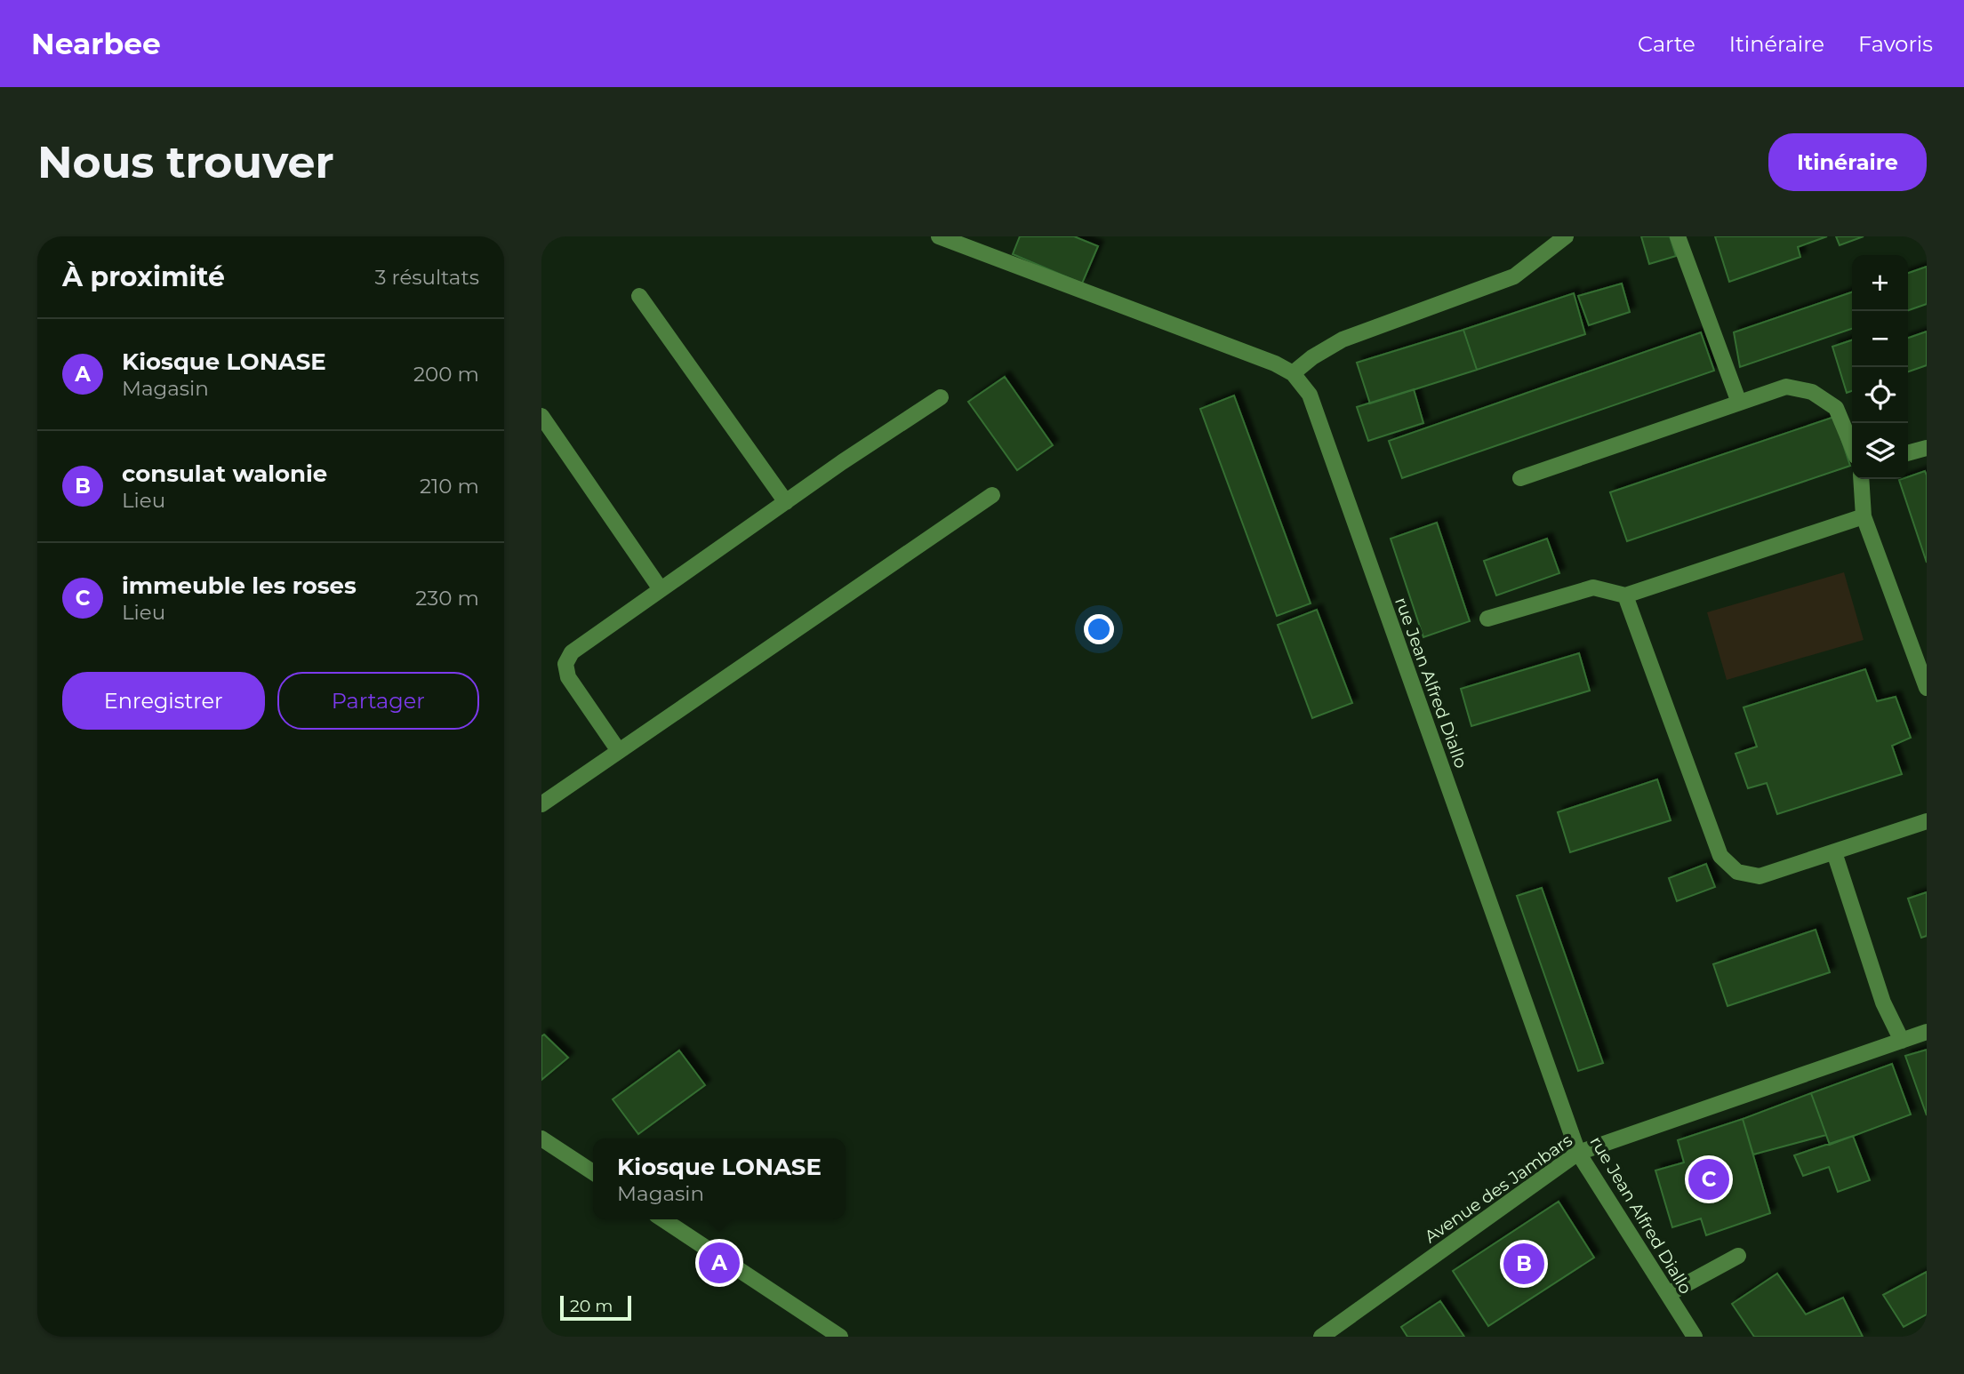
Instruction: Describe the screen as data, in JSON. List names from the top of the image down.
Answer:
{
  "streets": {
    "street": ["rue Jean Alfred Diallo", "Avenue des Jambars"]
  },
  "crossings": [
    ["rue Jean Alfred Diallo", "Avenue des Jambars"]
  ],
  "scale_bar": "20 m",
  "page": {
    "header": "Nearbee",
    "nav": ["Carte", "Itinéraire", "Favoris"],
    "buttons": [
      "Itinéraire",
      ["Enregistrer", "Partager"]
    ],
    "title": "Nous trouver",
    "heading": ["À proximité", "3 résultats"],
    "map_buttons": ["+", "−"],
    "list": [
      {
        "mark": "A",
        "name": "Kiosque LONASE",
        "note": "Magasin",
        "value": "200 m"
      },
      {
        "mark": "B",
        "name": "consulat walonie",
        "note": "Lieu",
        "value": "210 m"
      },
      {
        "mark": "C",
        "name": "immeuble les roses",
        "note": "Lieu",
        "value": "230 m"
      }
    ],
    "popup": ["Kiosque LONASE", "Magasin"],
    "pins": ["C", "A", "B"],
    "scale": "20 m"
  }
}
